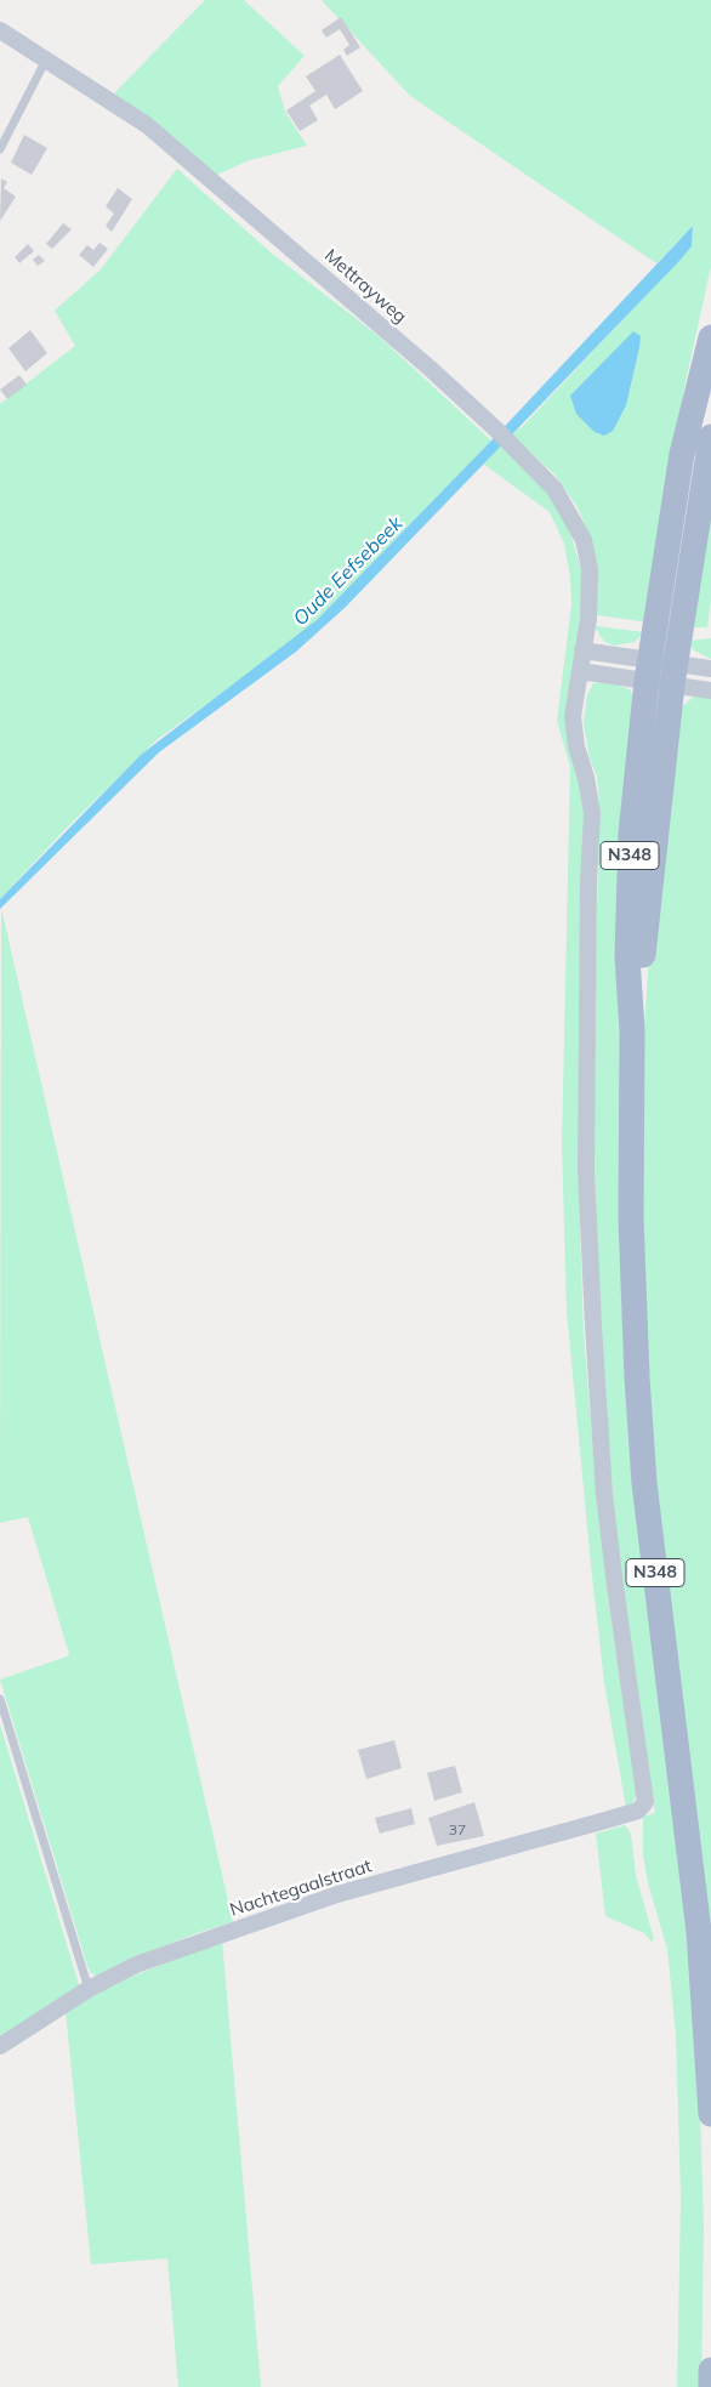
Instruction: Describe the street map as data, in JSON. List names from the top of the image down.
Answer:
{
  "streets": {
    "main road": ["N348"],
    "street": ["Mettrayweg", "Nachtegaalstraat"]
  },
  "crossings": [
    ["Mettrayweg", "Nachtegaalstraat"]
  ],
  "water": ["Oude Eefsebeek"],
  "house_numbers": ["37"]
}
